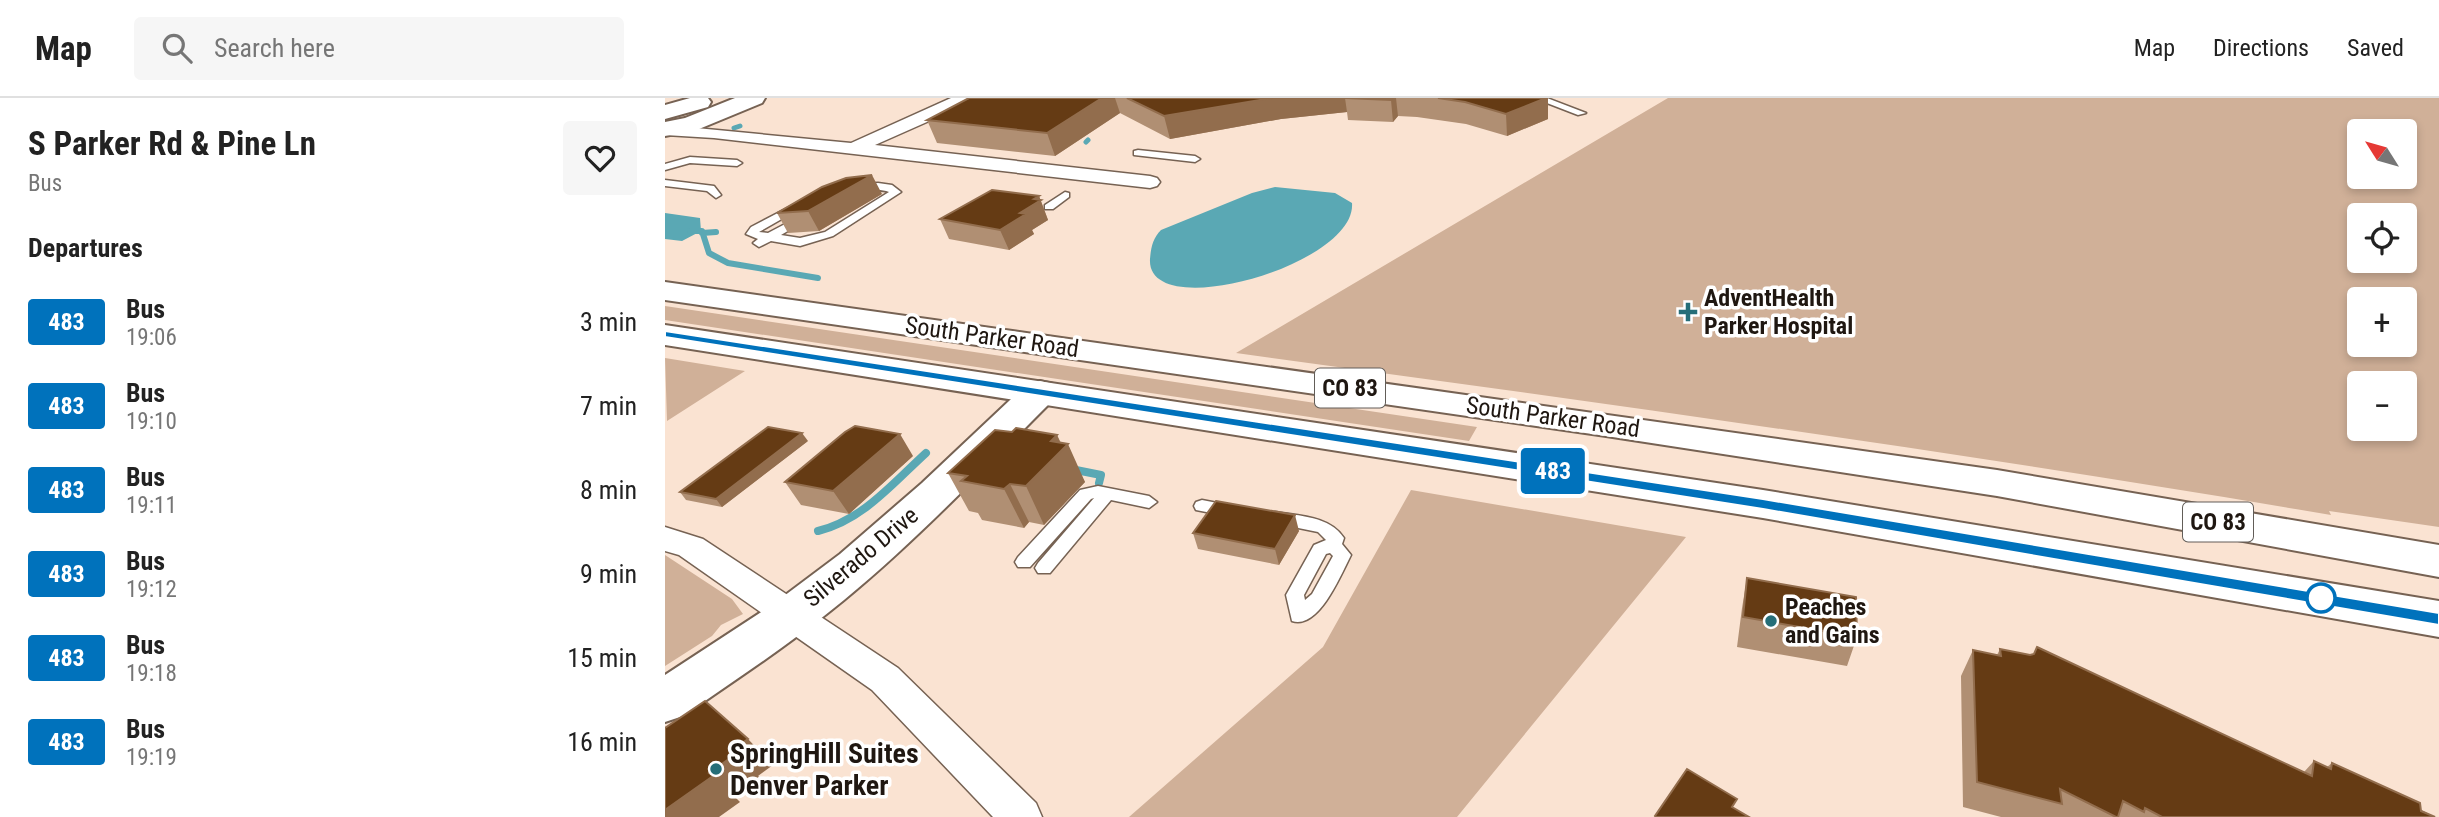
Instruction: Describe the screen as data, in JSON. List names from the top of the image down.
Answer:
{
  "streets": {
    "main road": ["South Parker Road", "CO 83", "Silverado Drive"]
  },
  "crossings": [
    ["South Parker Road", "Silverado Drive"]
  ],
  "places": {
    "health": ["AdventHealth Parker Hospital"],
    "other": ["Peaches and Gains", "SpringHill Suites Denver Parker"]
  },
  "lines": ["bus line 483"],
  "north": "top left",
  "page": {
    "header": "Map",
    "search": "Search here",
    "nav": ["Map", "Directions", "Saved"],
    "heading": [
      ["S Parker Rd & Pine Ln", "Bus"],
      "Departures"
    ],
    "on_map": "483",
    "map_buttons": ["+", "−"],
    "list": [
      {
        "mark": "483",
        "name": "Bus",
        "note": "19:06",
        "value": "3 min"
      },
      {
        "mark": "483",
        "name": "Bus",
        "note": "19:10",
        "value": "7 min"
      },
      {
        "mark": "483",
        "name": "Bus",
        "note": "19:11",
        "value": "8 min"
      },
      {
        "mark": "483",
        "name": "Bus",
        "note": "19:12",
        "value": "9 min"
      },
      {
        "mark": "483",
        "name": "Bus",
        "note": "19:18",
        "value": "15 min"
      },
      {
        "mark": "483",
        "name": "Bus",
        "note": "19:19",
        "value": "16 min"
      }
    ]
  }
}
